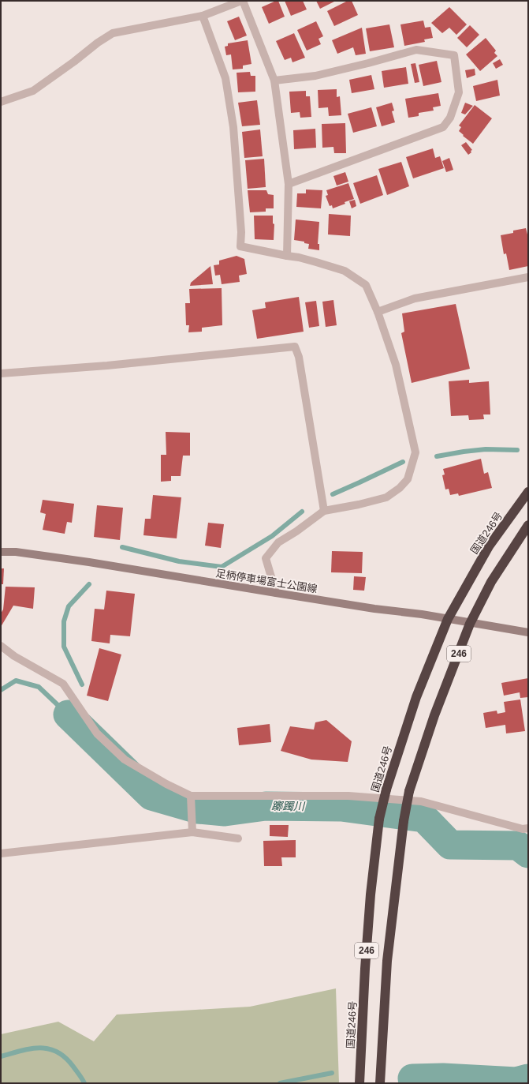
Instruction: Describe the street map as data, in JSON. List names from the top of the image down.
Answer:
{
  "streets": {
    "highway": ["国道246号", "246"],
    "main road": ["足柄停車場富士公園線"]
  },
  "crossings": [
    ["国道246号", "足柄停車場富士公園線"],
    ["足柄停車場富士公園線", "246"]
  ],
  "water": ["躑躅川"]
}
